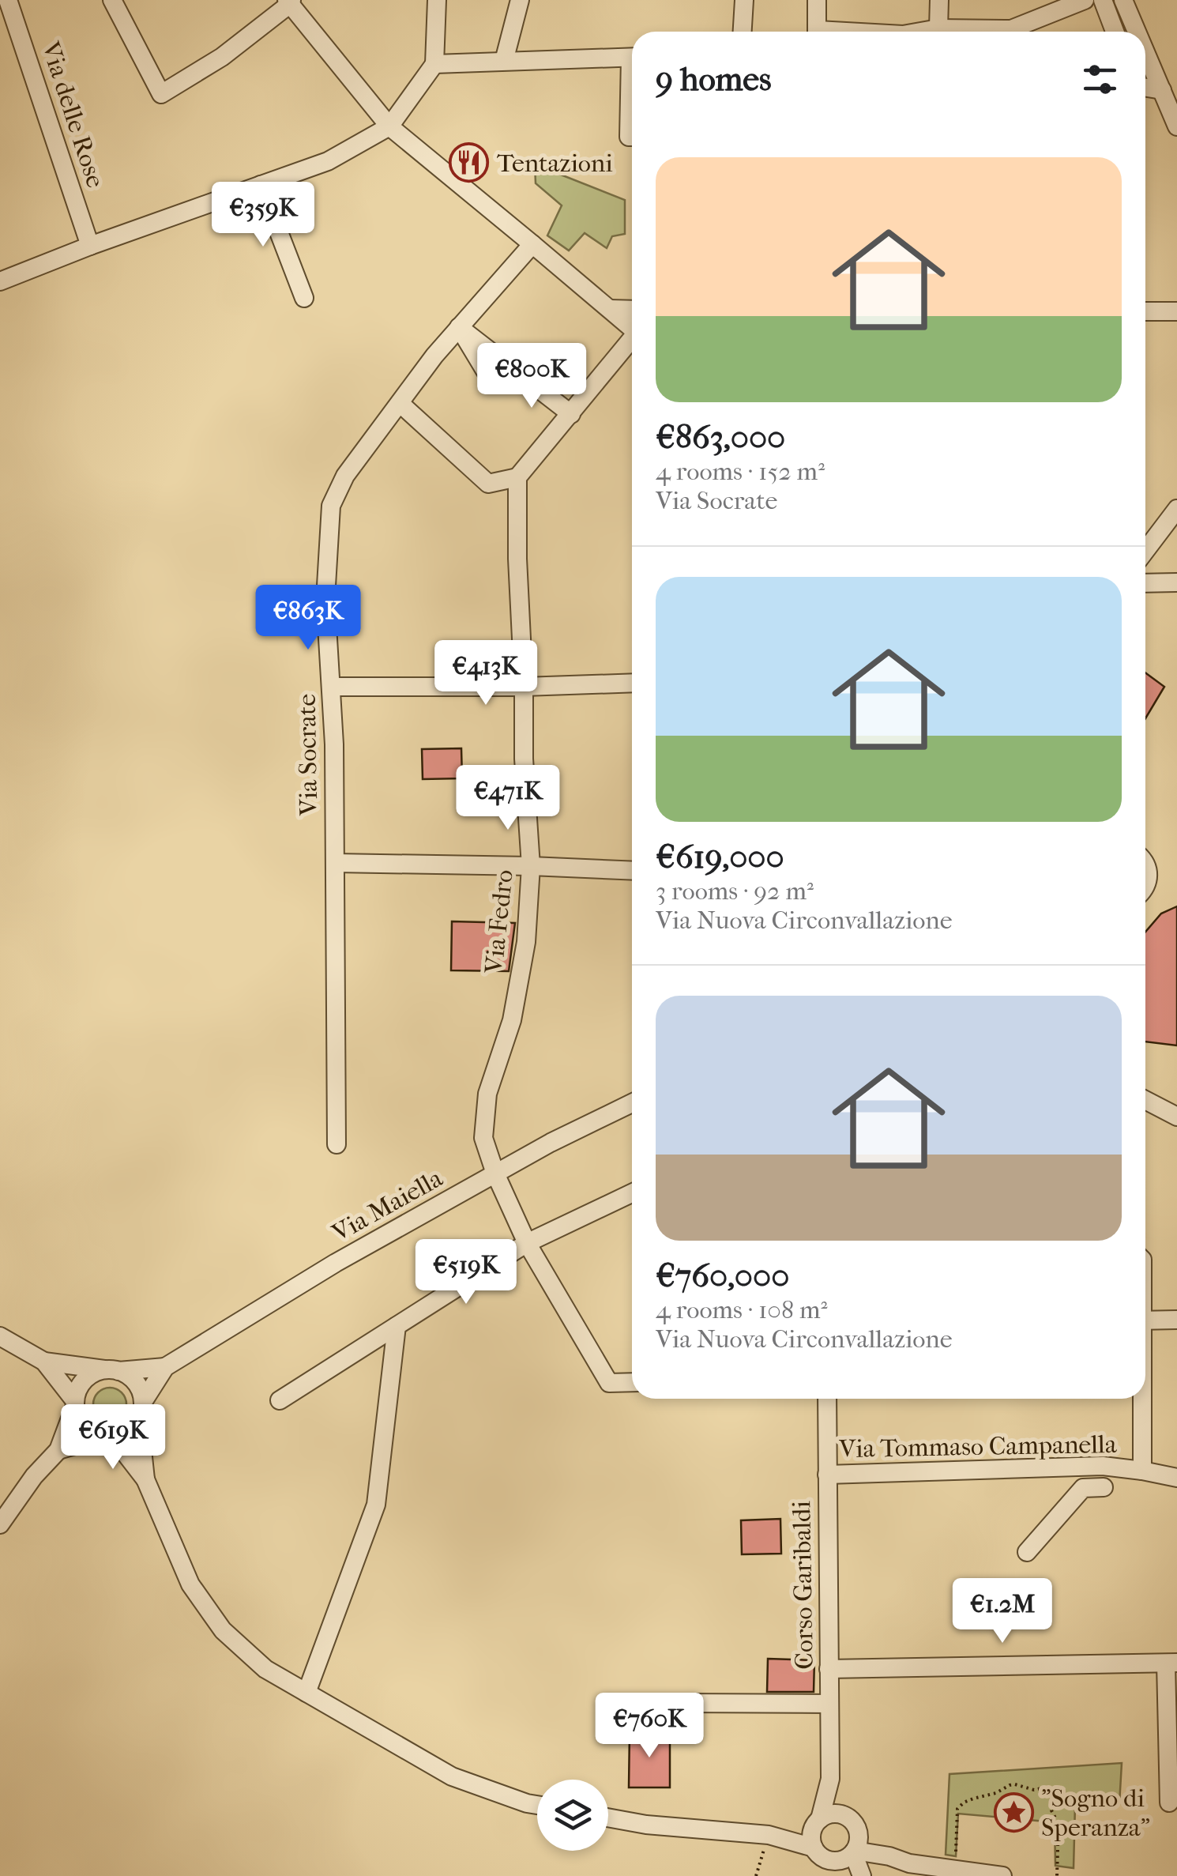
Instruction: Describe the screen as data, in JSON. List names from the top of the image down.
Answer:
{
  "streets": {
    "street": [
      "Via delle Rose",
      "Via Socrate",
      "Via Fedro",
      "Via Maiella",
      "Via Tommaso Campanella",
      "Corso Garibaldi"
    ]
  },
  "crossings": [
    ["Via Fedro", "Via Maiella"],
    ["Via Tommaso Campanella", "Corso Garibaldi"]
  ],
  "places": {
    "restaurant": ["Tentazioni"],
    "place": ["\"Sogno di Speranza\""]
  },
  "page": {
    "heading": "9 homes",
    "list": [
      {
        "name": "€863,000",
        "note": "4 rooms · 152 m² · Via Socrate"
      },
      {
        "name": "€619,000",
        "note": "3 rooms · 92 m² · Via Nuova Circonvallazione"
      },
      {
        "name": "€760,000",
        "note": "4 rooms · 108 m² · Via Nuova Circonvallazione"
      }
    ],
    "price": [
      "€359K",
      "€800K",
      "€863K",
      "€413K",
      "€471K",
      "€519K",
      "€619K",
      "€1.2M",
      "€760K"
    ]
  }
}
